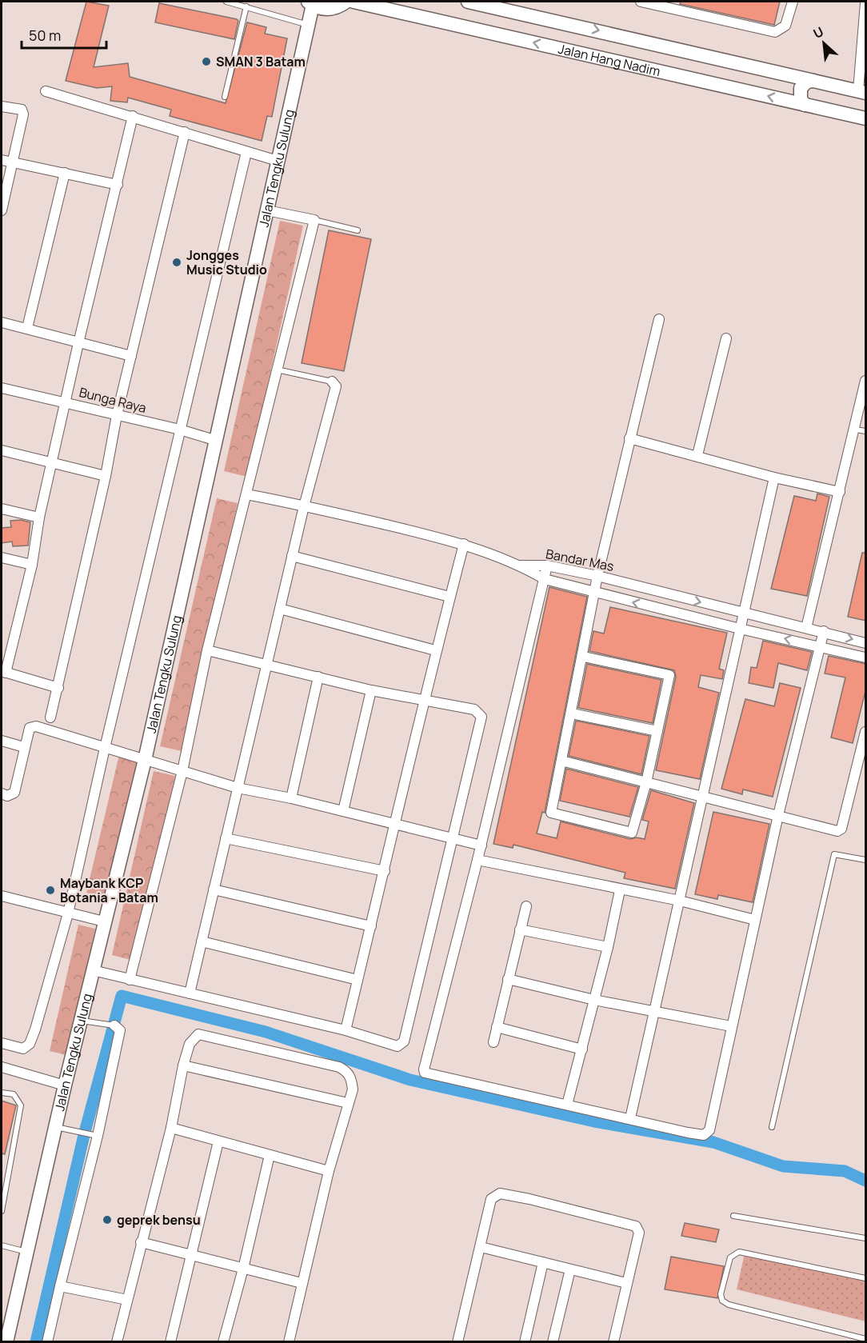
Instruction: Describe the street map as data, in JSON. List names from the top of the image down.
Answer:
{
  "streets": {
    "street": [
      "Jalan Hang Nadim",
      "Jalan Tengku Sulung",
      "Bunga Raya",
      "Bandar Mas"
    ]
  },
  "crossings": [
    ["Jalan Tengku Sulung", "Bunga Raya"]
  ],
  "places": [
    "SMAN 3 Batam",
    "Jongges Music Studio",
    "Maybank KCP Botania - Batam",
    "geprek bensu"
  ],
  "scale_bar": "50 m",
  "north": "top left"
}
